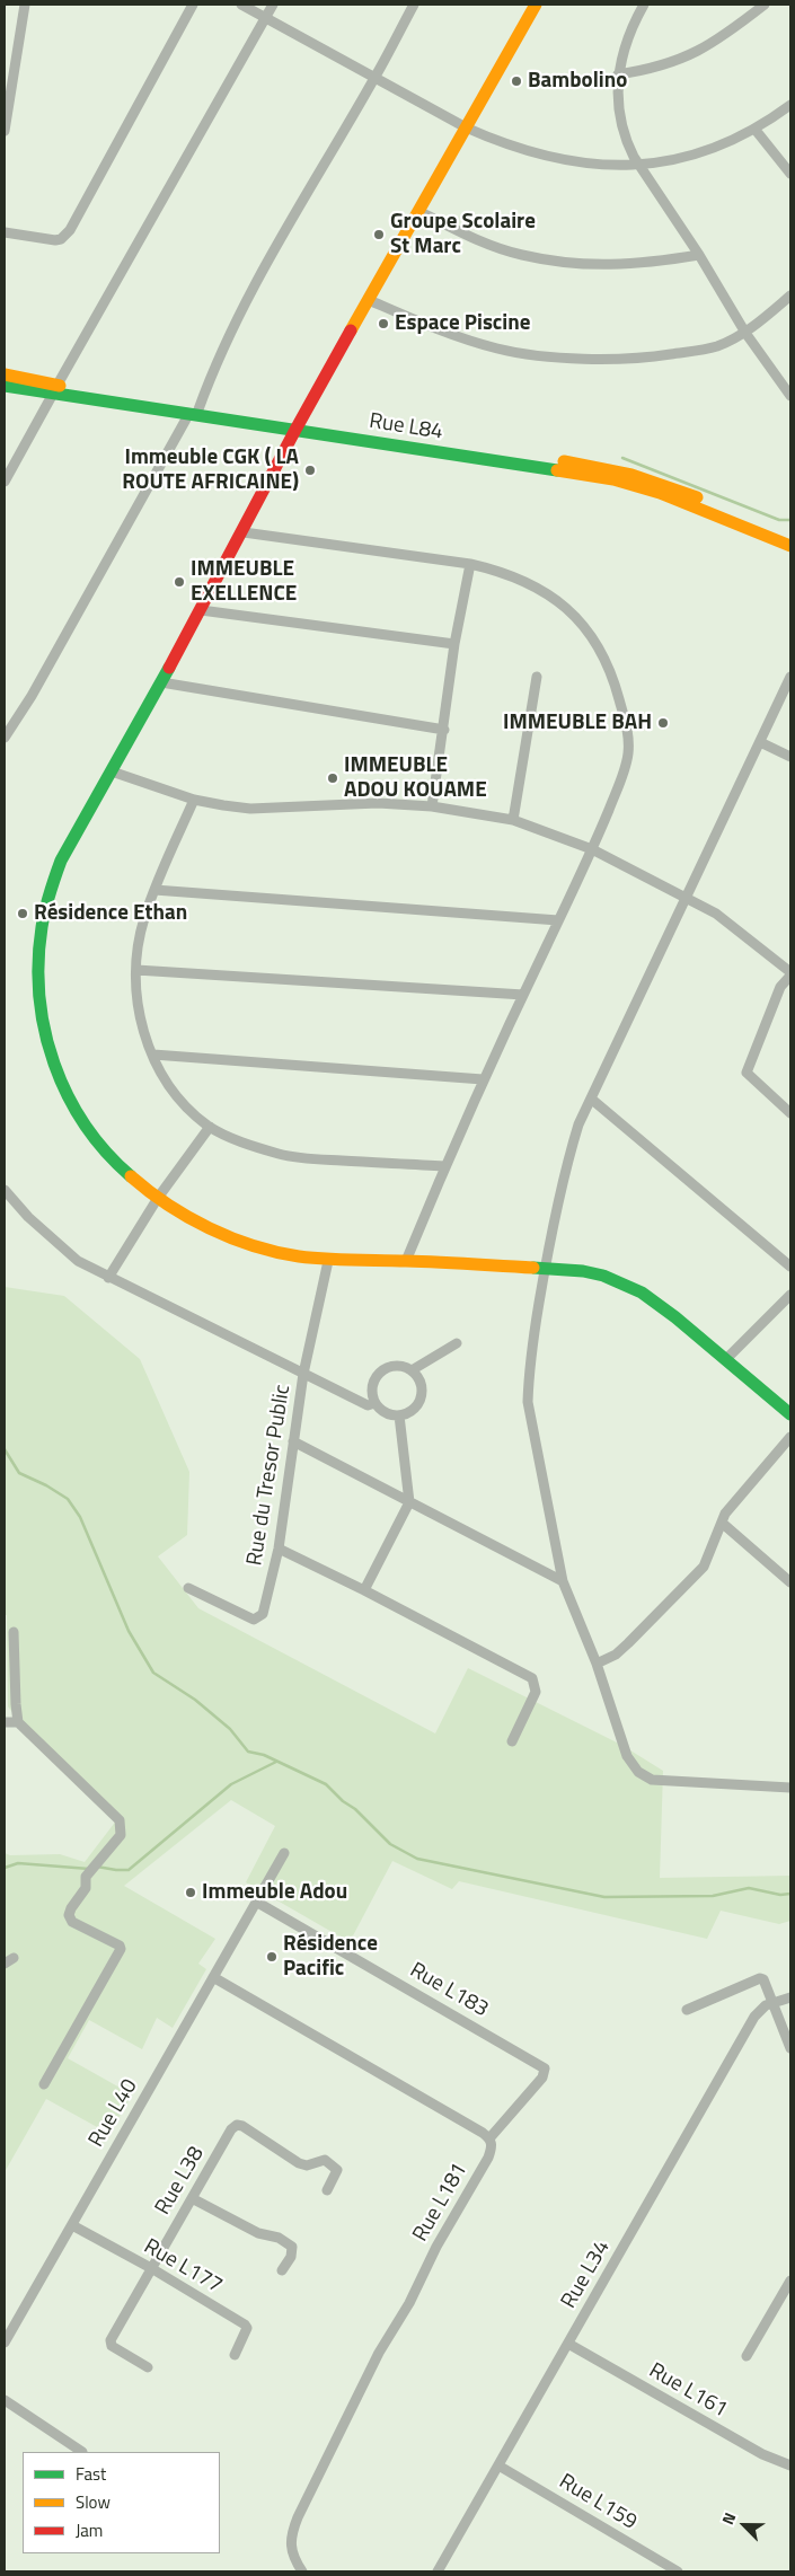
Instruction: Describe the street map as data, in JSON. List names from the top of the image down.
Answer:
{
  "streets": {
    "street": [
      "Rue L84",
      "Rue du Tresor Public",
      "Rue L183",
      "Rue L40",
      "Rue L38",
      "Rue L181",
      "Rue L177",
      "Rue L34",
      "Rue L161",
      "Rue L159"
    ]
  },
  "crossings": [
    ["Rue L183", "Rue L40"],
    ["Rue L183", "Rue L181"],
    ["Rue L40", "Rue L177"],
    ["Rue L38", "Rue L177"],
    ["Rue L34", "Rue L161"],
    ["Rue L34", "Rue L159"]
  ],
  "places": [
    "Bambolino",
    "Groupe Scolaire St Marc",
    "Espace Piscine",
    "Immeuble CGK ( LA ROUTE AFRICAINE)",
    "IMMEUBLE EXELLENCE",
    "IMMEUBLE BAH",
    "IMMEUBLE ADOU KOUAME",
    "Résidence Ethan",
    "Immeuble Adou",
    "Résidence Pacific"
  ],
  "legend": ["Fast", "Slow", "Jam"],
  "north": "top left"
}
